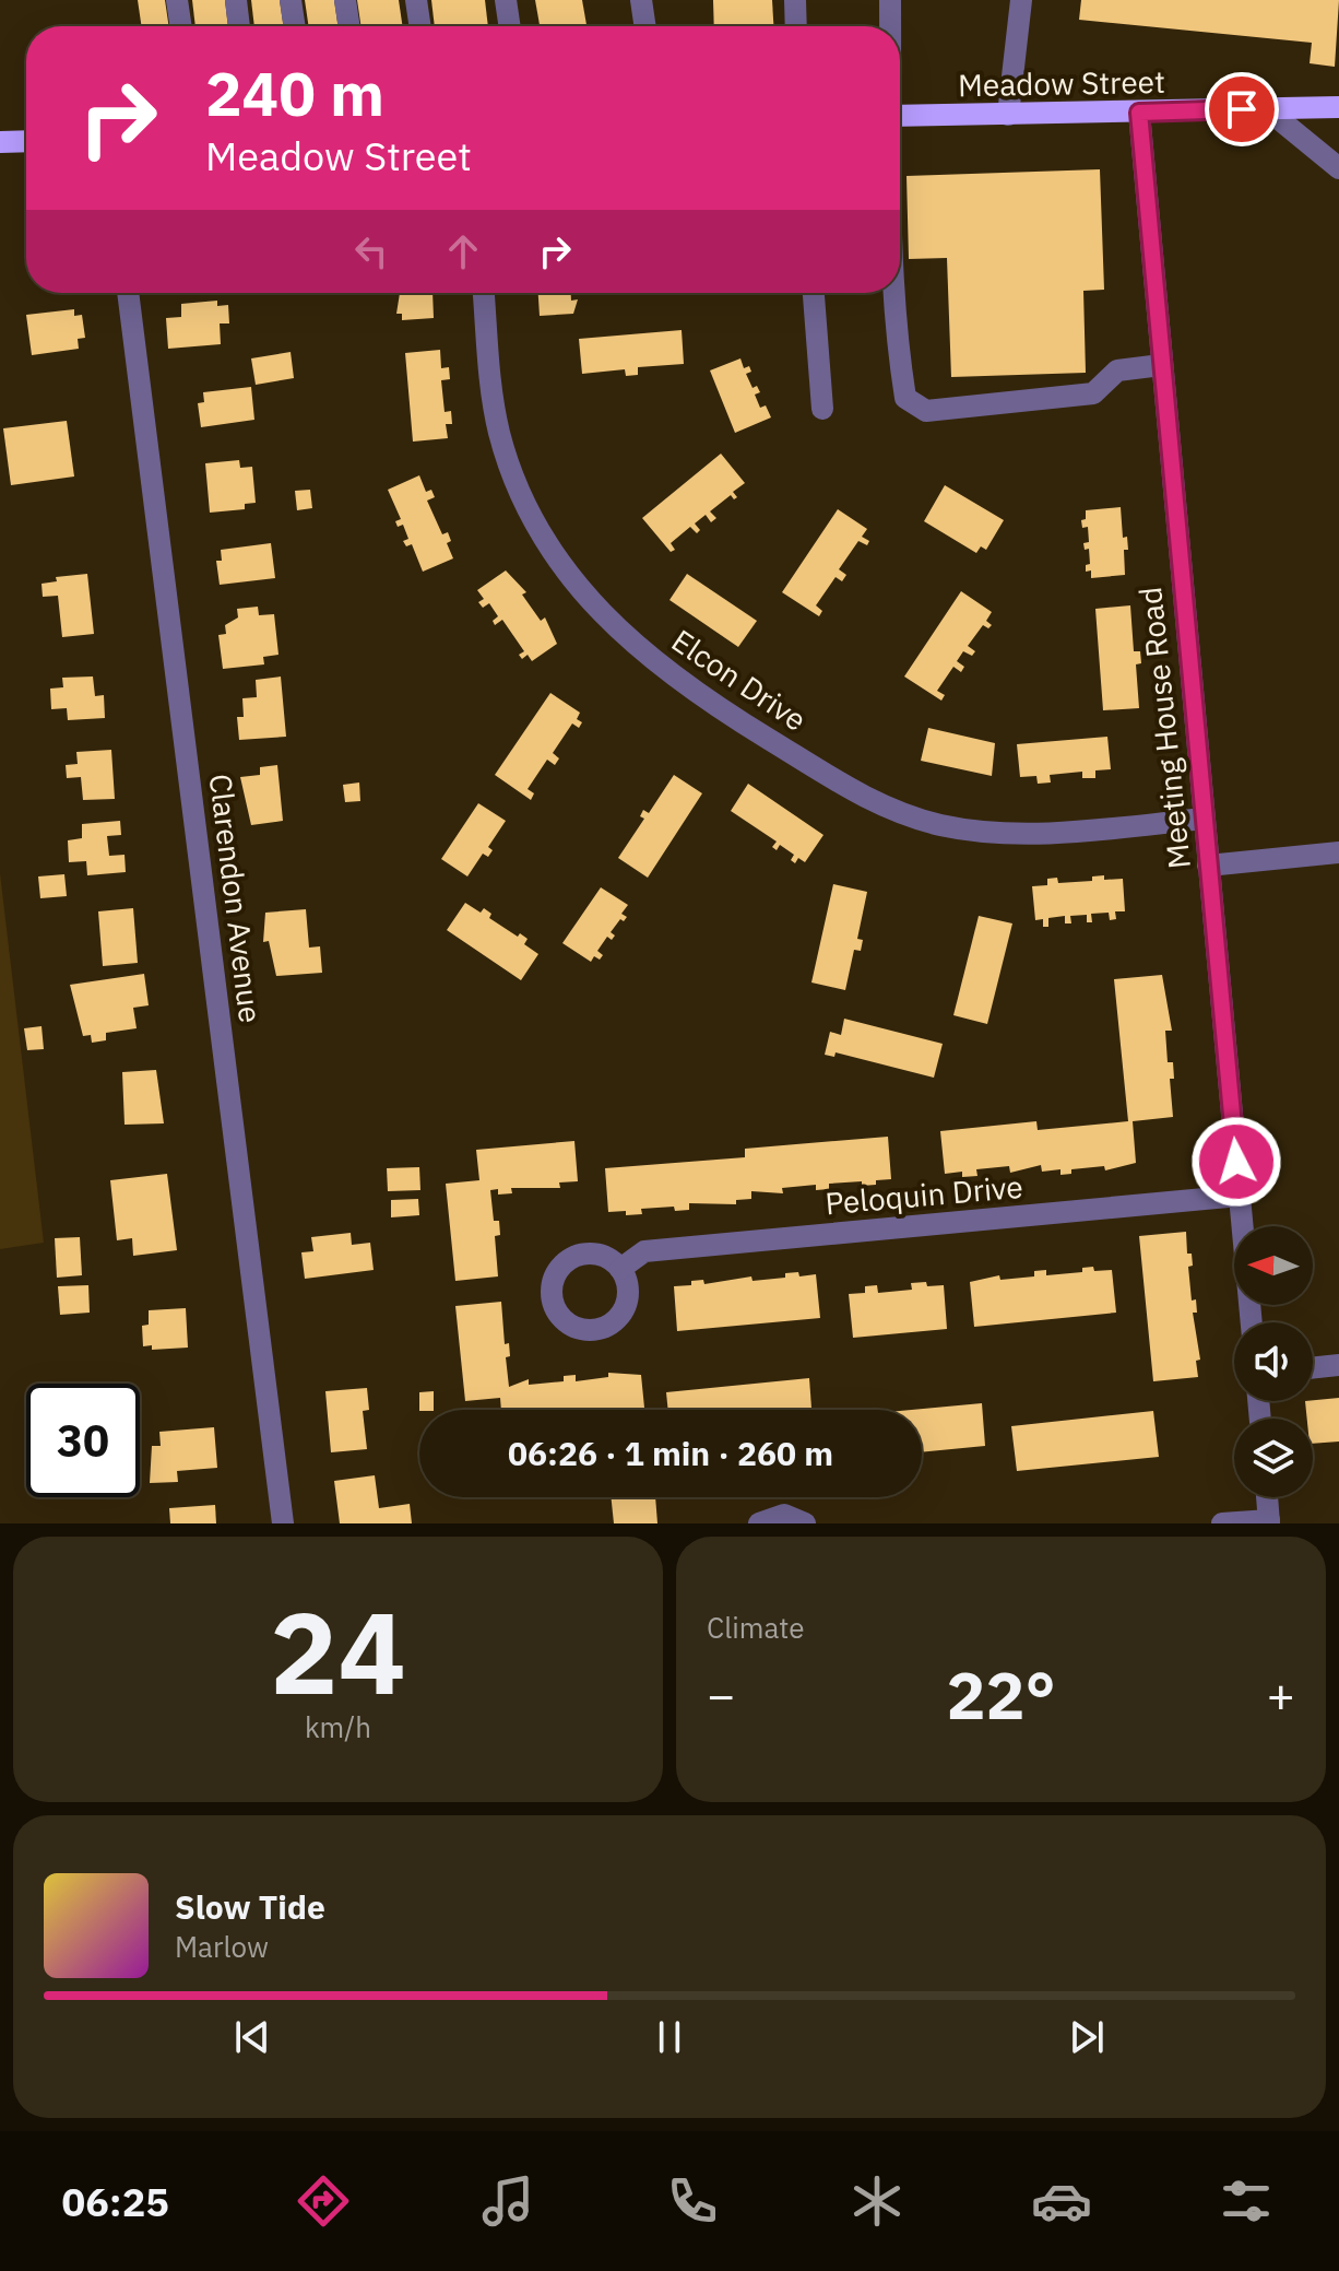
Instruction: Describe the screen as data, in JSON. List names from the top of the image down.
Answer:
{
  "streets": {
    "main road": ["Meadow Street"],
    "street": [
      "Elcon Drive",
      "Meeting House Road",
      "Clarendon Avenue",
      "Peloquin Drive"
    ]
  },
  "crossings": [
    ["Meadow Street", "Meeting House Road"],
    ["Elcon Drive", "Meeting House Road"],
    ["Meeting House Road", "Peloquin Drive"]
  ],
  "north": "left",
  "page": {
    "turn": ["240 m", "Meadow Street"],
    "limit": "30",
    "trip": "06:26 · 1 min · 260 m",
    "tile": [
      ["24", "km/h"],
      "Climate"
    ],
    "heat": ["−", "22°", "+"],
    "song": ["Slow Tide", "Marlow"],
    "tabs": "06:25"
  }
}
